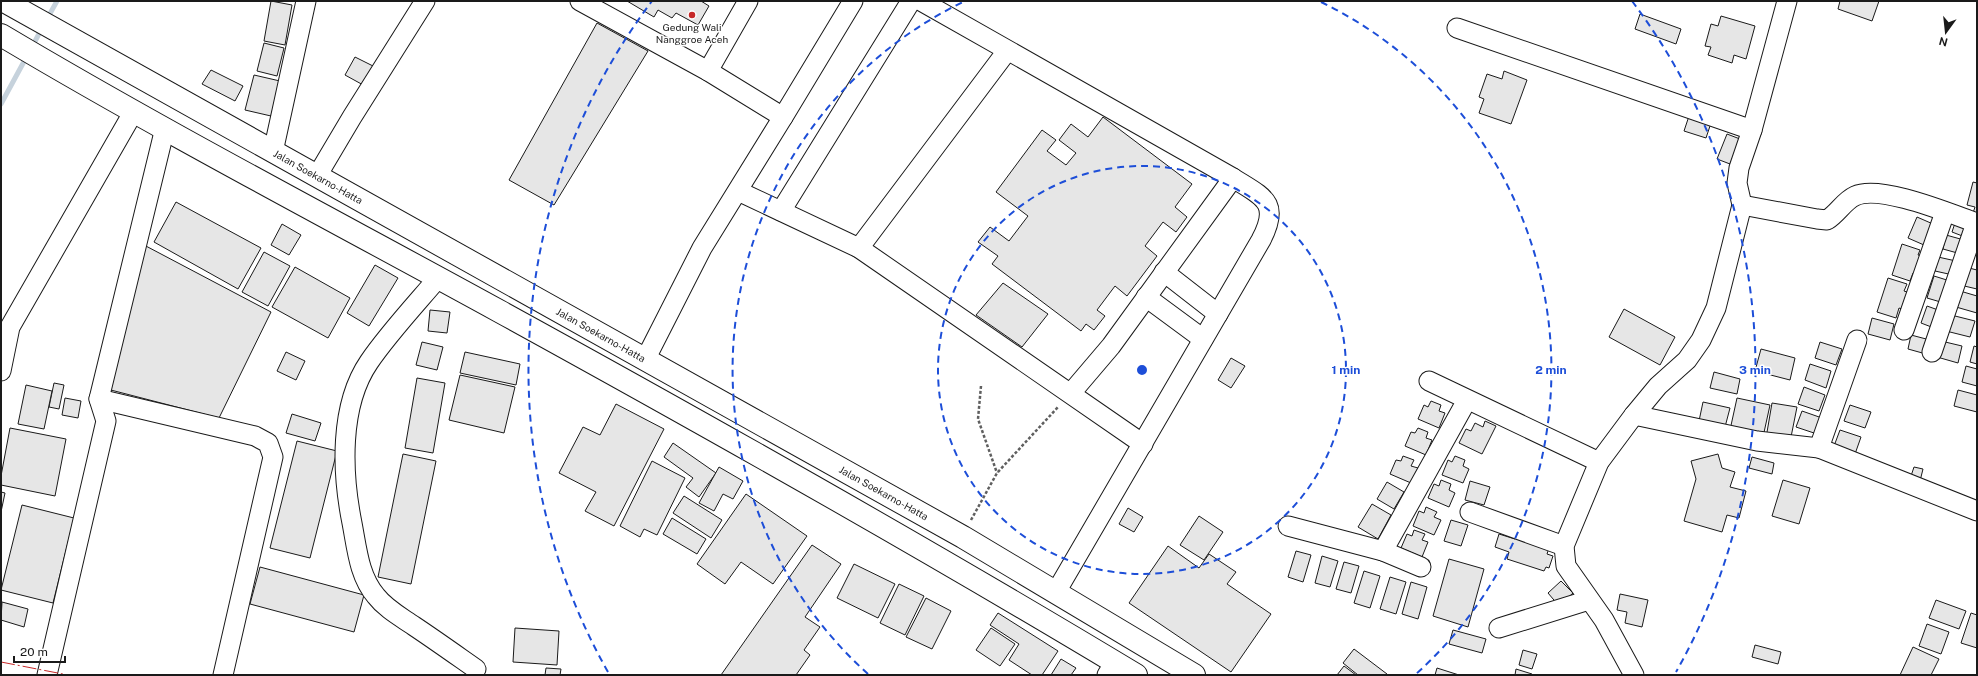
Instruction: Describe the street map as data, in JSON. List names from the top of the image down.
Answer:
{
  "streets": {
    "highway": ["Jalan Soekarno-Hatta"]
  },
  "places": ["Gedung Wali Nanggroe Aceh"],
  "scale_bar": "20 m",
  "north": "bottom",
  "rings": ["1 min", "2 min", "3 min"]
}
